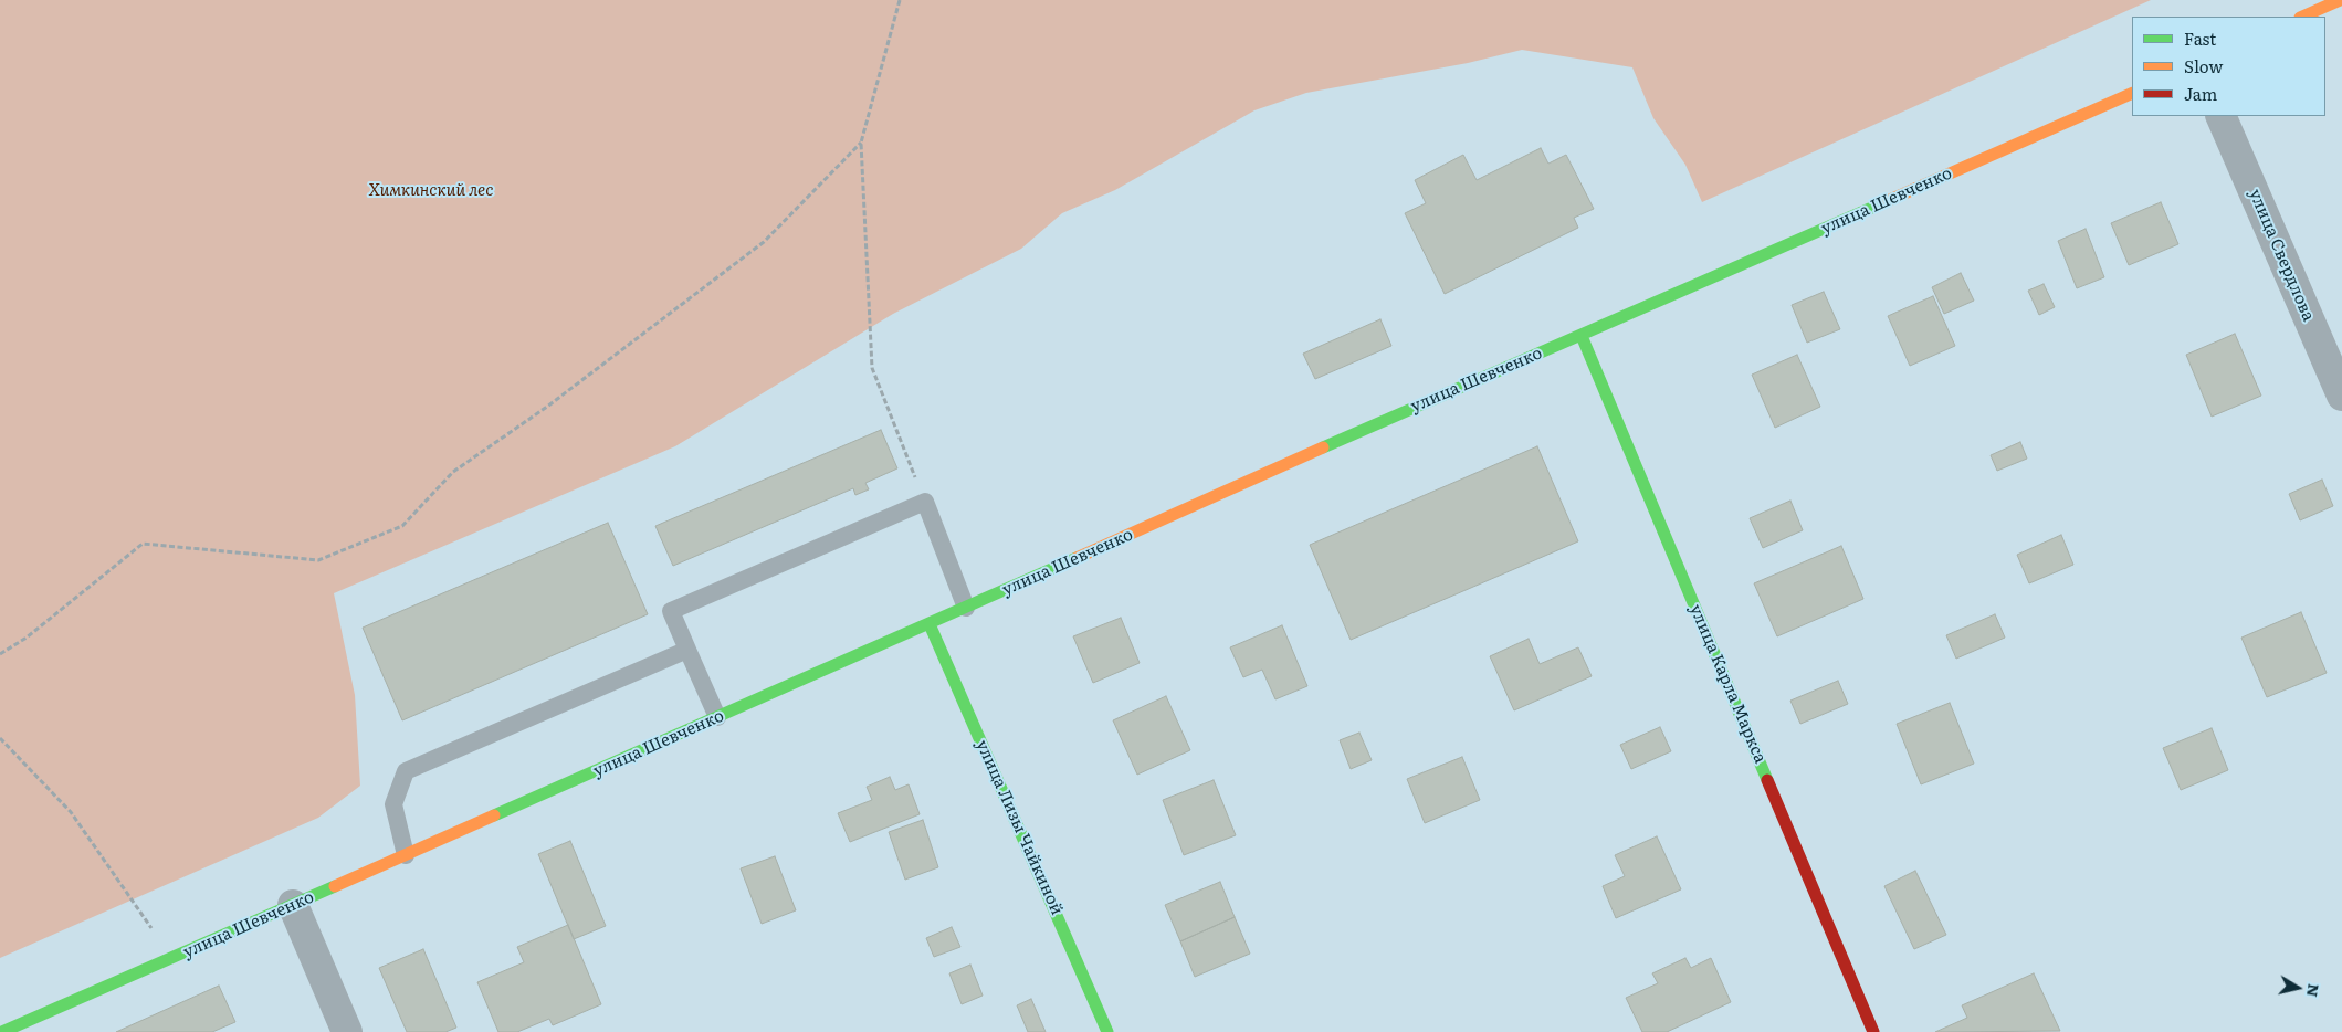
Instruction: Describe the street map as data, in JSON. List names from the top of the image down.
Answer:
{
  "streets": {
    "main road": ["улица Шевченко", "улица Карла Маркса", "улица Лизы Чайкиной"],
    "street": ["улица Свердлова"]
  },
  "crossings": [
    ["улица Шевченко", "улица Карла Маркса"],
    ["улица Шевченко", "улица Лизы Чайкиной"]
  ],
  "parks": ["Химкинский лес"],
  "legend": ["Fast", "Slow", "Jam"],
  "north": "right"
}
